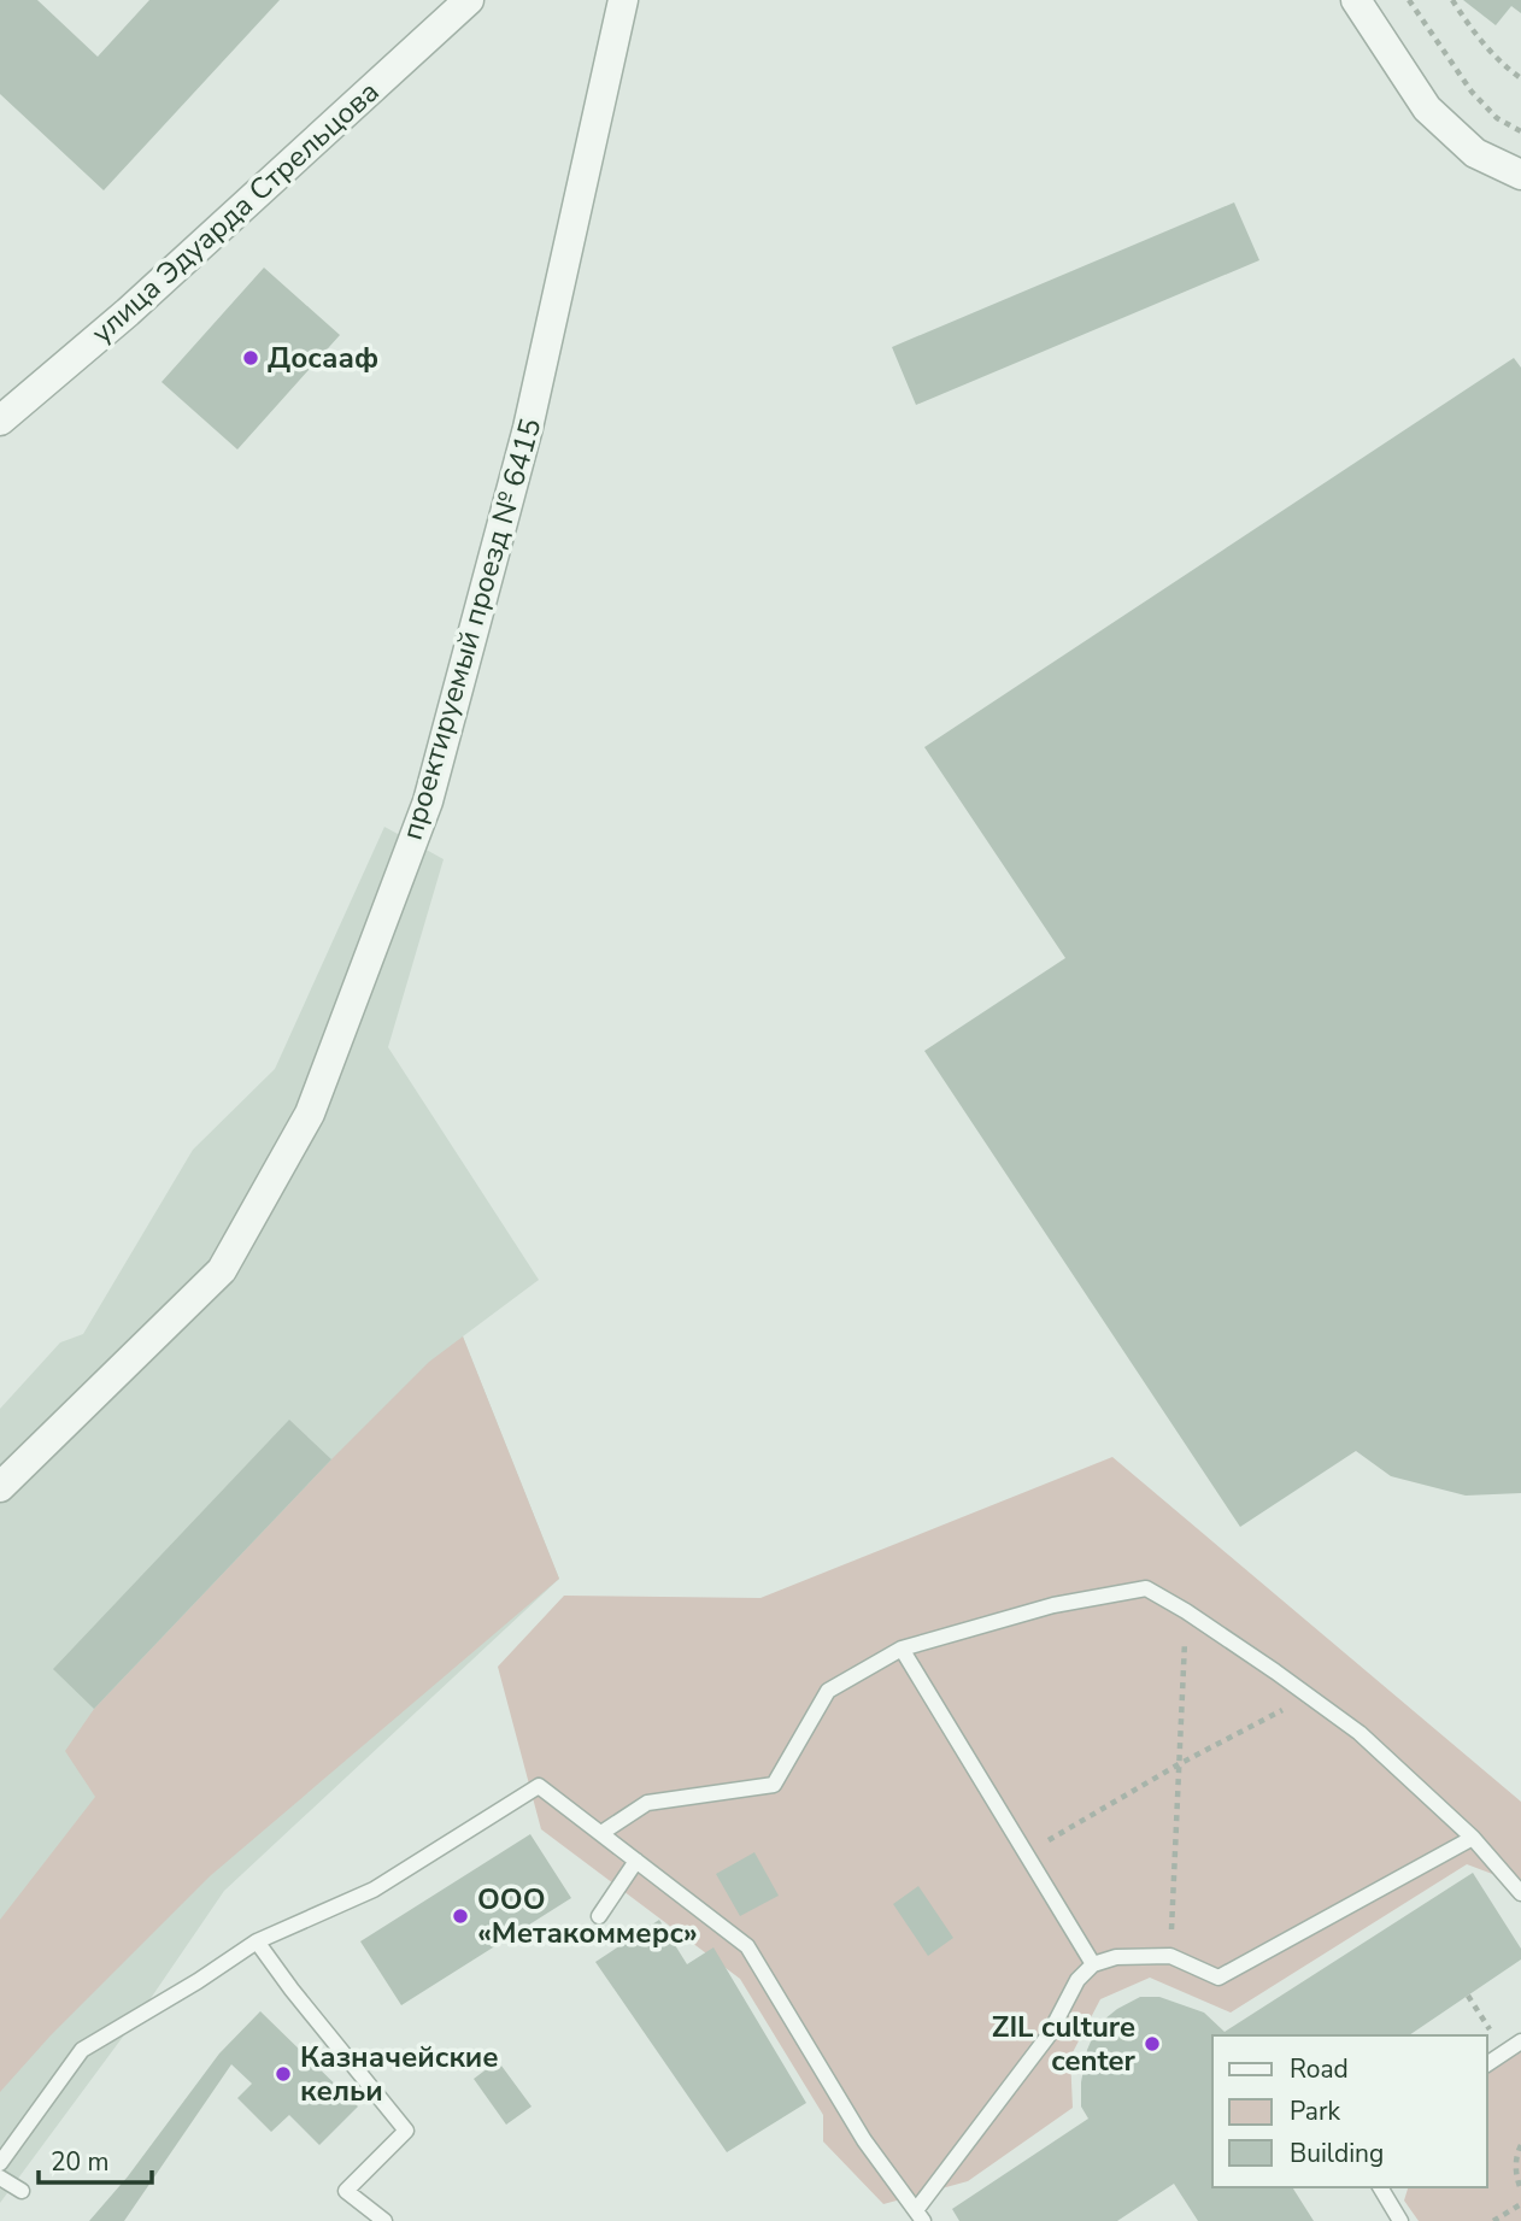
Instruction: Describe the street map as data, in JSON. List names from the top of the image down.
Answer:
{
  "streets": {
    "street": ["улица Эдуарда Стрельцова", "проектируемый проезд № 6415"]
  },
  "places": [
    "Досааф",
    "ООО «Метакоммерс»",
    "ZIL culture center",
    "Казначейские кельи"
  ],
  "legend": ["Road", "Park", "Building"],
  "scale_bar": "20 m"
}
